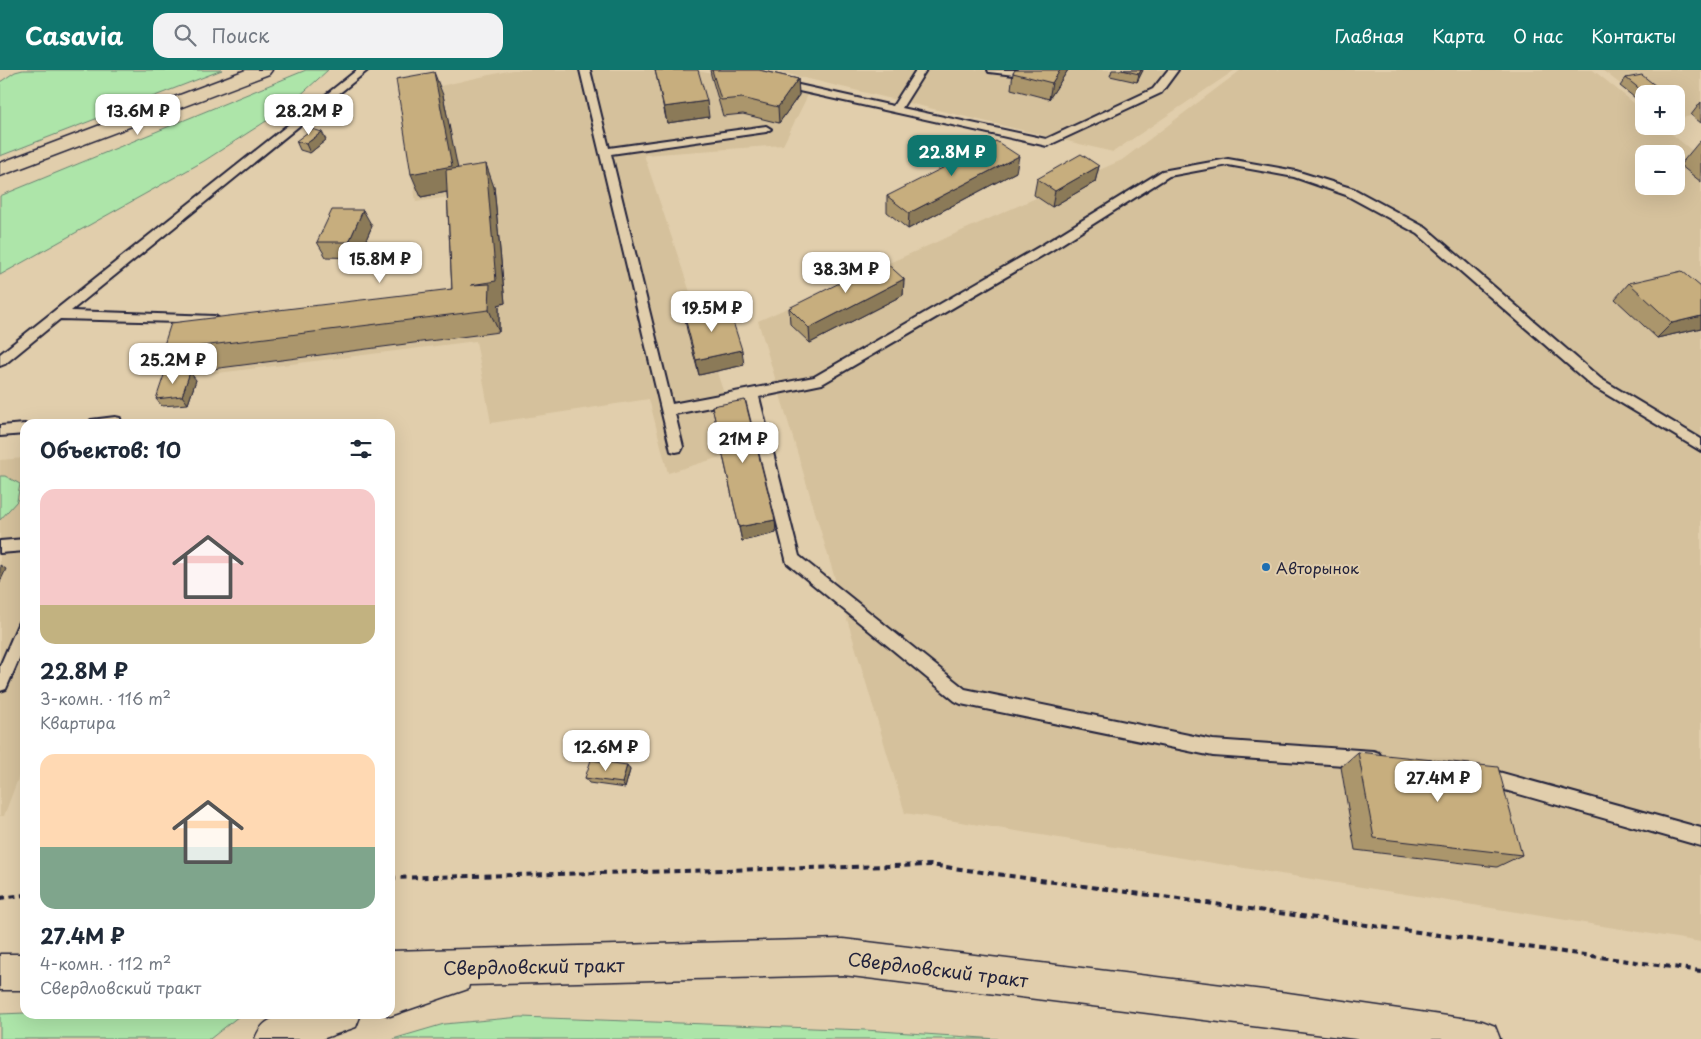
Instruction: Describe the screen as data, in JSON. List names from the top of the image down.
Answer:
{
  "streets": {
    "main road": ["Свердловский тракт"]
  },
  "places": ["Авторынок"],
  "page": {
    "header": "Casavia",
    "search": "Поиск",
    "nav": [
      "Главная",
      "Карта",
      "О нас",
      "Контакты"
    ],
    "map_buttons": ["+", "−"],
    "price": [
      "13.6M ₽",
      "28.2M ₽",
      "22.8M ₽",
      "15.8M ₽",
      "38.3M ₽",
      "19.5M ₽",
      "25.2M ₽",
      "21M ₽",
      "12.6M ₽",
      "27.4M ₽"
    ],
    "heading": "Объектов: 10",
    "list": [
      {
        "name": "22.8M ₽",
        "note": "3-комн. · 116 m² · Квартира"
      },
      {
        "name": "27.4M ₽",
        "note": "4-комн. · 112 m² · Свердловский тракт"
      }
    ]
  }
}
